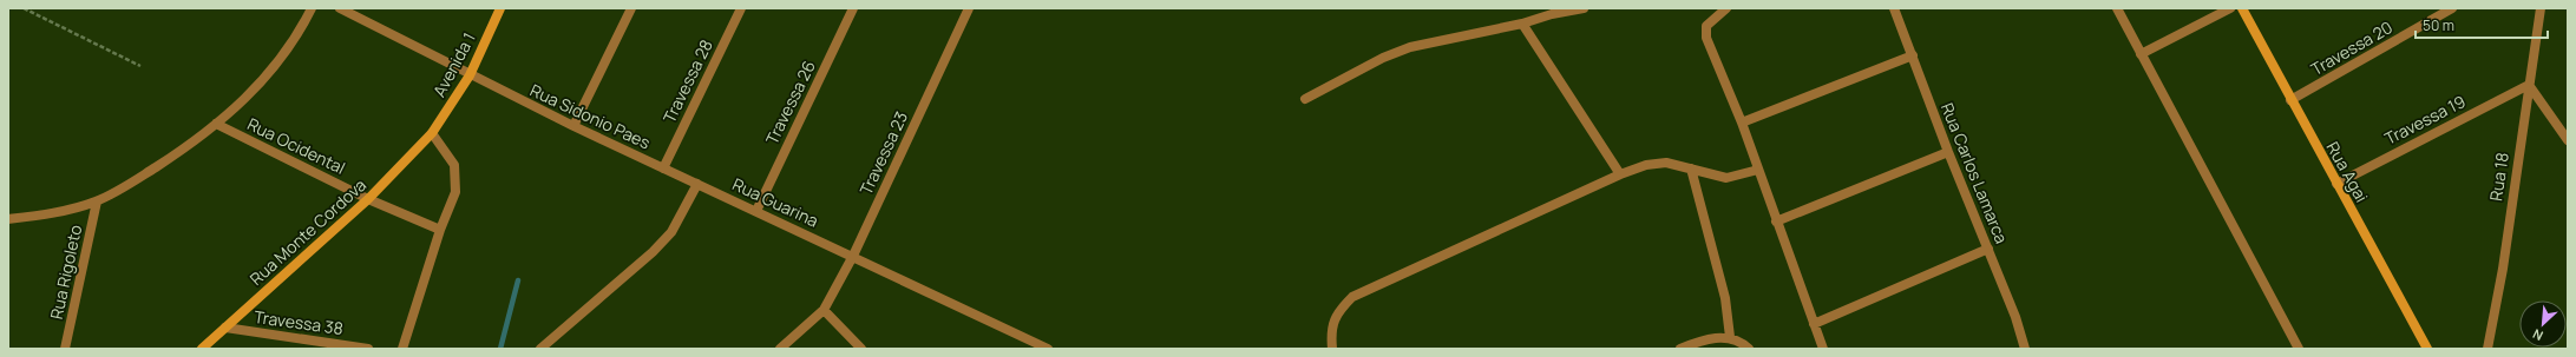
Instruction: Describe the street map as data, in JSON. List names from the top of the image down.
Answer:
{
  "streets": {
    "street": [
      "Travessa 20",
      "Avenida 1",
      "Travessa 28",
      "Travessa 26",
      "Rua Sidonio Paes",
      "Travessa 19",
      "Rua Ocidental",
      "Travessa 23",
      "Rua Agai",
      "Rua Carlos Lamarca",
      "Rua 18",
      "Rua Guarina",
      "Rua Monte Cordova",
      "Rua Rigoleto",
      "Travessa 38"
    ]
  },
  "crossings": [
    ["Travessa 20", "Rua Agai"],
    ["Avenida 1", "Rua Sidonio Paes"],
    ["Avenida 1", "Rua Monte Cordova"],
    ["Travessa 28", "Rua Sidonio Paes"],
    ["Travessa 26", "Rua Guarina"],
    ["Rua Sidonio Paes", "Rua Guarina"],
    ["Travessa 19", "Rua Agai"],
    ["Travessa 19", "Rua 18"],
    ["Rua Ocidental", "Rua Monte Cordova"],
    ["Travessa 23", "Rua Guarina"],
    ["Rua Monte Cordova", "Travessa 38"]
  ],
  "scale_bar": "50 m",
  "north": "bottom left"
}
